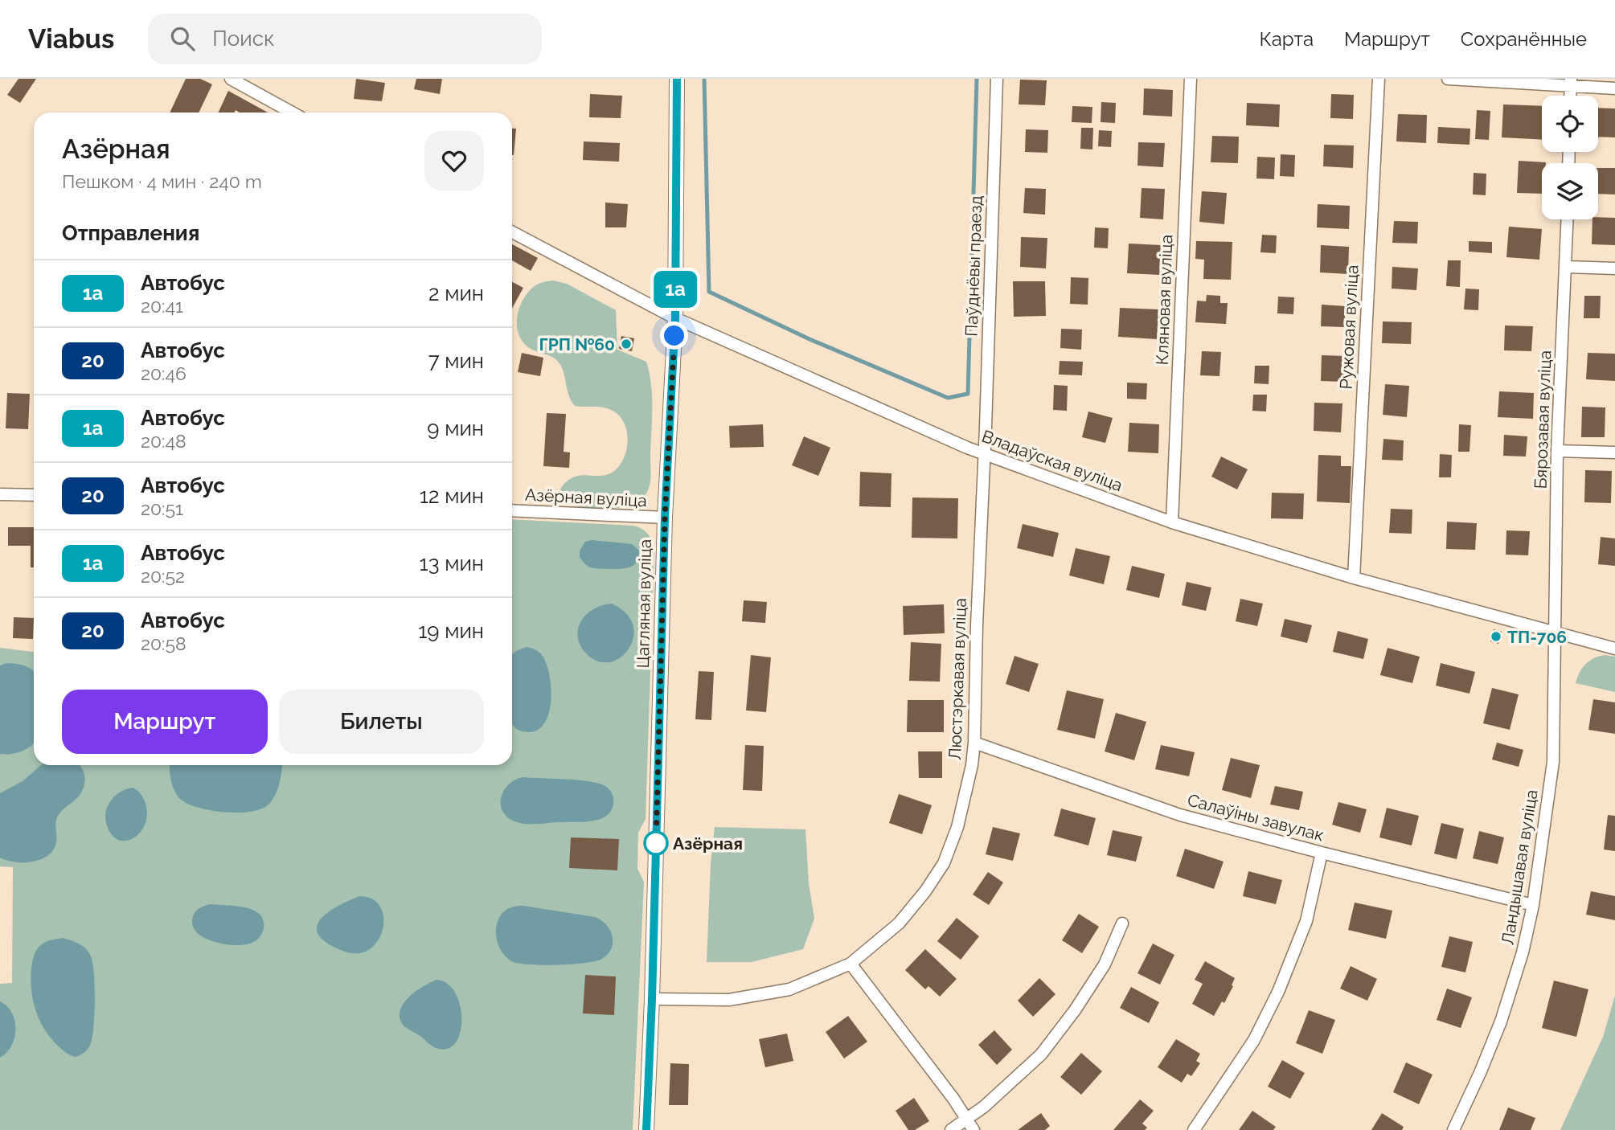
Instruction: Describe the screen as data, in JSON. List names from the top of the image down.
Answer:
{
  "streets": {
    "street": [
      "Паўднёвы праезд",
      "Кляновая вуліца",
      "Ружовая вуліца",
      "Бярозавая вуліца",
      "Владаўская вуліца",
      "Азёрная вуліца",
      "Цагляная вуліца",
      "Люстэркавая вуліца",
      "Салаўіны завулак",
      "Ландышавая вуліца"
    ]
  },
  "crossings": [
    ["Паўднёвы праезд", "Владаўская вуліца"],
    ["Паўднёвы праезд", "Люстэркавая вуліца"],
    ["Кляновая вуліца", "Владаўская вуліца"],
    ["Ружовая вуліца", "Владаўская вуліца"],
    ["Бярозавая вуліца", "Владаўская вуліца"],
    ["Бярозавая вуліца", "Ландышавая вуліца"],
    ["Владаўская вуліца", "Цагляная вуліца"],
    ["Владаўская вуліца", "Люстэркавая вуліца"],
    ["Владаўская вуліца", "Ландышавая вуліца"],
    ["Азёрная вуліца", "Цагляная вуліца"],
    ["Цагляная вуліца", "Люстэркавая вуліца"],
    ["Люстэркавая вуліца", "Салаўіны завулак"],
    ["Салаўіны завулак", "Ландышавая вуліца"]
  ],
  "places": ["ГРП №60", "ТП-706", "Азёрная"],
  "lines": ["bus line 1а"],
  "page": {
    "header": "Viabus",
    "search": "Поиск",
    "nav": ["Карта", "Маршрут", "Сохранённые"],
    "on_map": "1а",
    "heading": [
      ["Азёрная", "Пешком · 4 мин · 240 m"],
      "Отправления"
    ],
    "list": [
      {
        "mark": "1а",
        "name": "Автобус",
        "note": "20:41",
        "value": "2 мин"
      },
      {
        "mark": "20",
        "name": "Автобус",
        "note": "20:46",
        "value": "7 мин"
      },
      {
        "mark": "1а",
        "name": "Автобус",
        "note": "20:48",
        "value": "9 мин"
      },
      {
        "mark": "20",
        "name": "Автобус",
        "note": "20:51",
        "value": "12 мин"
      },
      {
        "mark": "1а",
        "name": "Автобус",
        "note": "20:52",
        "value": "13 мин"
      },
      {
        "mark": "20",
        "name": "Автобус",
        "note": "20:58",
        "value": "19 мин"
      }
    ],
    "buttons": ["Маршрут", "Билеты"]
  }
}
